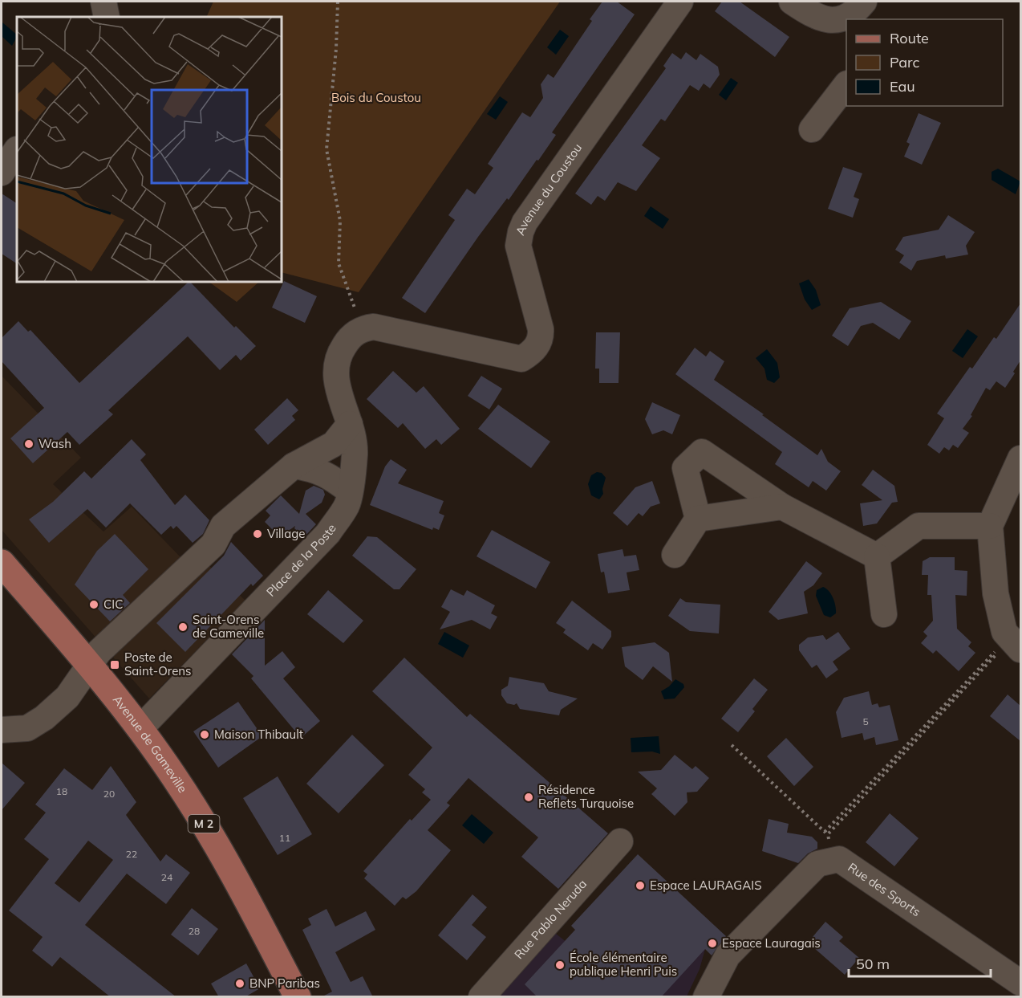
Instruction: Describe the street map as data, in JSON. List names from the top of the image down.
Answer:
{
  "streets": {
    "main road": ["Avenue de Gameville", "M 2"],
    "street": [
      "Avenue du Coustou",
      "Place de la Poste",
      "Rue des Sports",
      "Rue Pablo Neruda"
    ]
  },
  "crossings": [
    ["Place de la Poste", "Avenue de Gameville"]
  ],
  "parks": ["Bois du Coustou"],
  "places": {
    "other": [
      "Wash",
      "Village",
      "CIC",
      "Saint-Orens de Gameville",
      "Maison Thibault",
      "Résidence Reflets Turquoise",
      "Espace LAURAGAIS",
      "Espace Lauragais",
      "École élémentaire publique Henri Puis",
      "BNP Paribas"
    ],
    "transit": ["Poste de Saint-Orens"]
  },
  "house_numbers": [
    "5",
    "18",
    "20",
    "11",
    "22",
    "24",
    "28"
  ],
  "legend": ["Route", "Parc", "Eau"],
  "scale_bar": "50 m"
}
